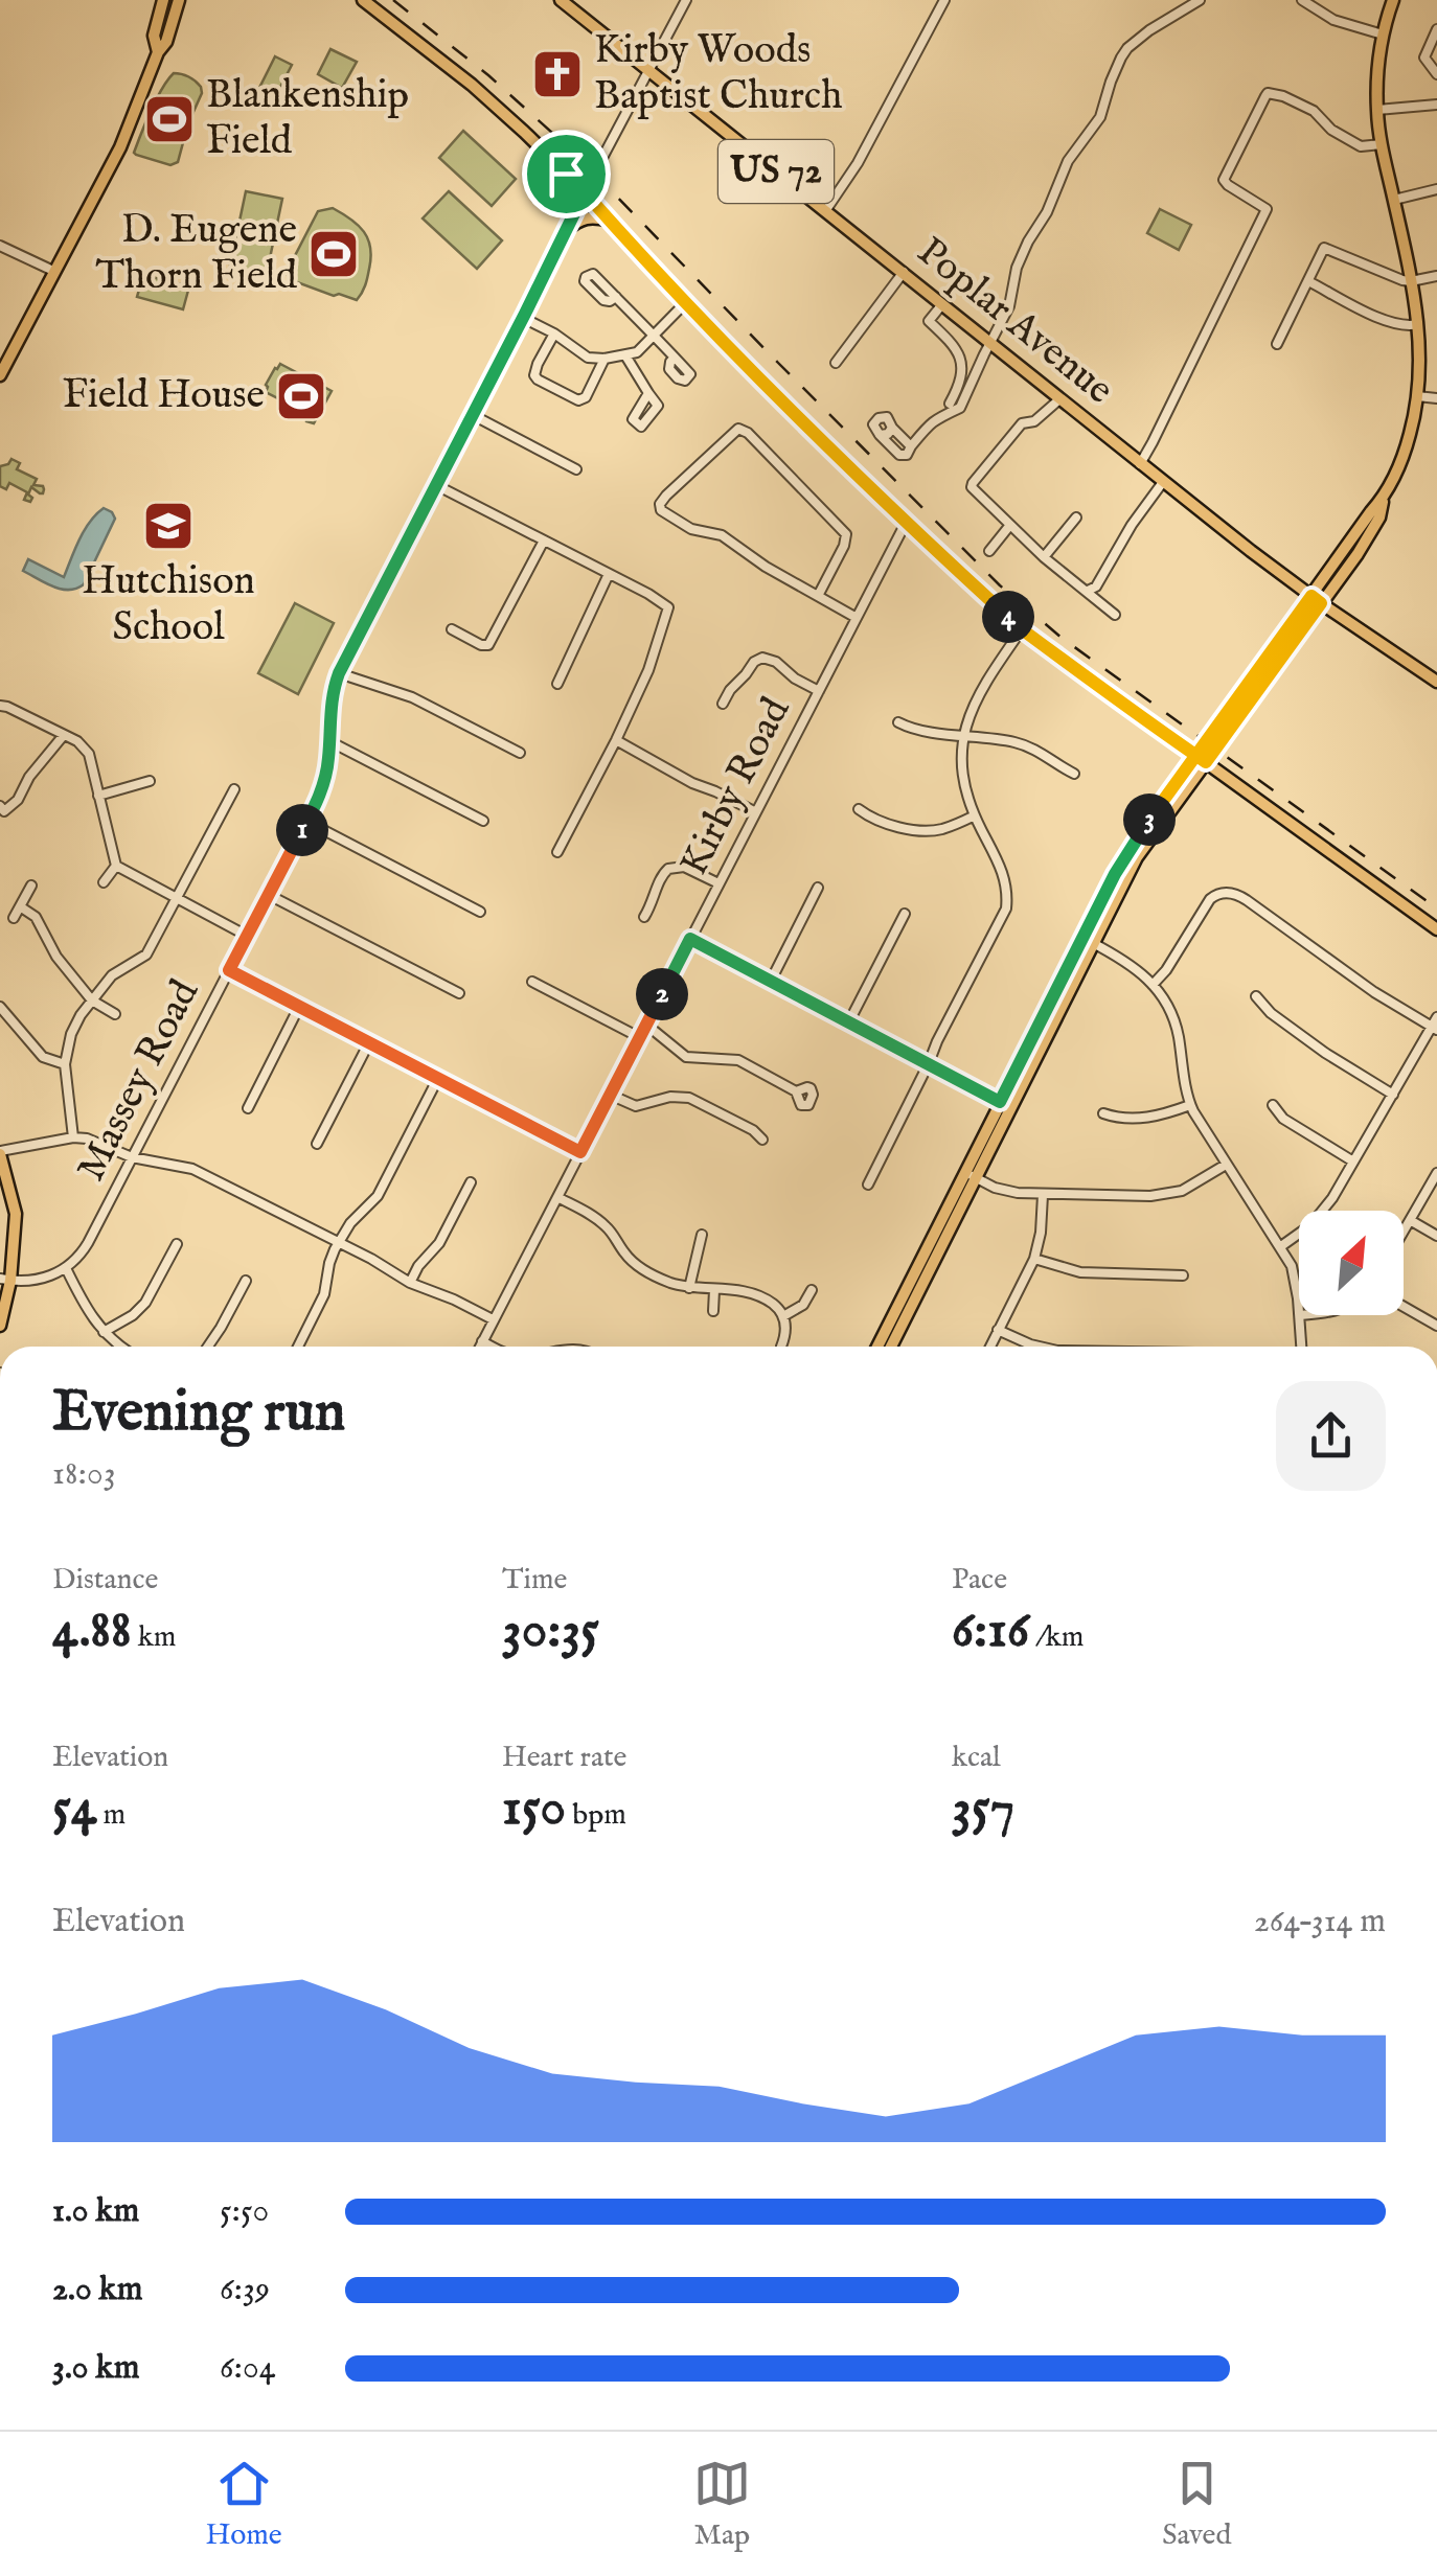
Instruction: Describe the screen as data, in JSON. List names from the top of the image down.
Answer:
{
  "streets": {
    "main road": ["US 72", "Poplar Avenue"],
    "street": ["Kirby Road", "Massey Road"]
  },
  "crossings": [
    ["Poplar Avenue", "Massey Road"]
  ],
  "places": {
    "church": ["Kirby Woods Baptist Church"],
    "sports": ["Blankenship Field", "D. Eugene Thorn Field", "Field House"],
    "school or university": ["Hutchison School"]
  },
  "north": "top right",
  "page": {
    "pins": [
      "4",
      "3",
      "1",
      "2"
    ],
    "heading": ["Evening run", "18:03"],
    "stats": [
      ["Distance", "4.88 km"],
      ["Time", "30:35"],
      ["Pace", "6:16 /km"],
      ["Elevation", "54 m"],
      ["Heart rate", "150 bpm"],
      ["kcal", "357"]
    ],
    "chart": ["Elevation", "264–314 m"],
    "list": [
      {
        "name": "1.0 km",
        "note": "5:50"
      },
      {
        "name": "2.0 km",
        "note": "6:39"
      },
      {
        "name": "3.0 km",
        "note": "6:04"
      }
    ],
    "tabs": ["Home", "Map", "Saved"]
  }
}
